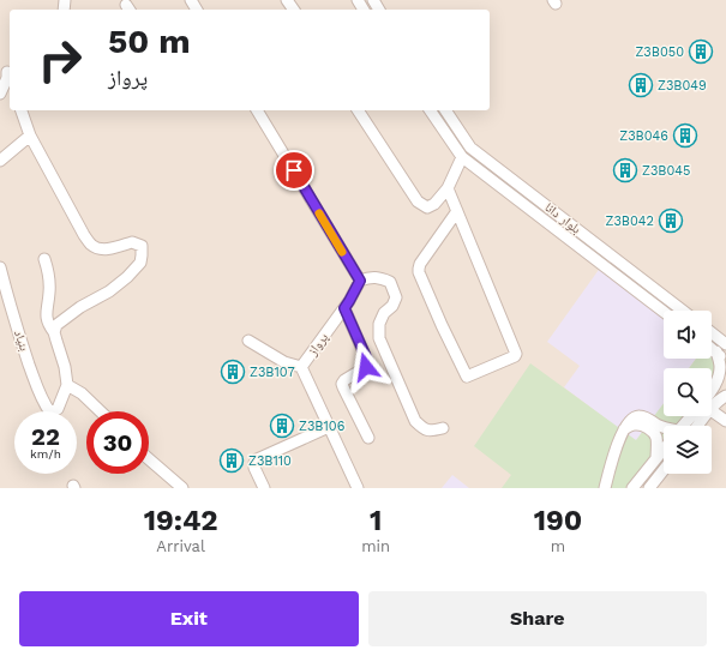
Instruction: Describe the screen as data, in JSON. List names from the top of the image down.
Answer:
{
  "streets": {
    "street": ["بلوار دانا", "بنیاد", "پرواز"]
  },
  "places": {
    "building": [
      "Z3B050",
      "Z3B049",
      "Z3B046",
      "Z3B045",
      "Z3B042",
      "Z3B107",
      "Z3B106",
      "Z3B110"
    ]
  },
  "page": {
    "turn": ["50 m", "پرواز"],
    "speed": "22 km/h",
    "limit": "30",
    "eta": [
      "19:42",
      "Arrival",
      "1",
      "min",
      "190",
      "m"
    ],
    "buttons": ["Exit", "Share"]
  }
}
